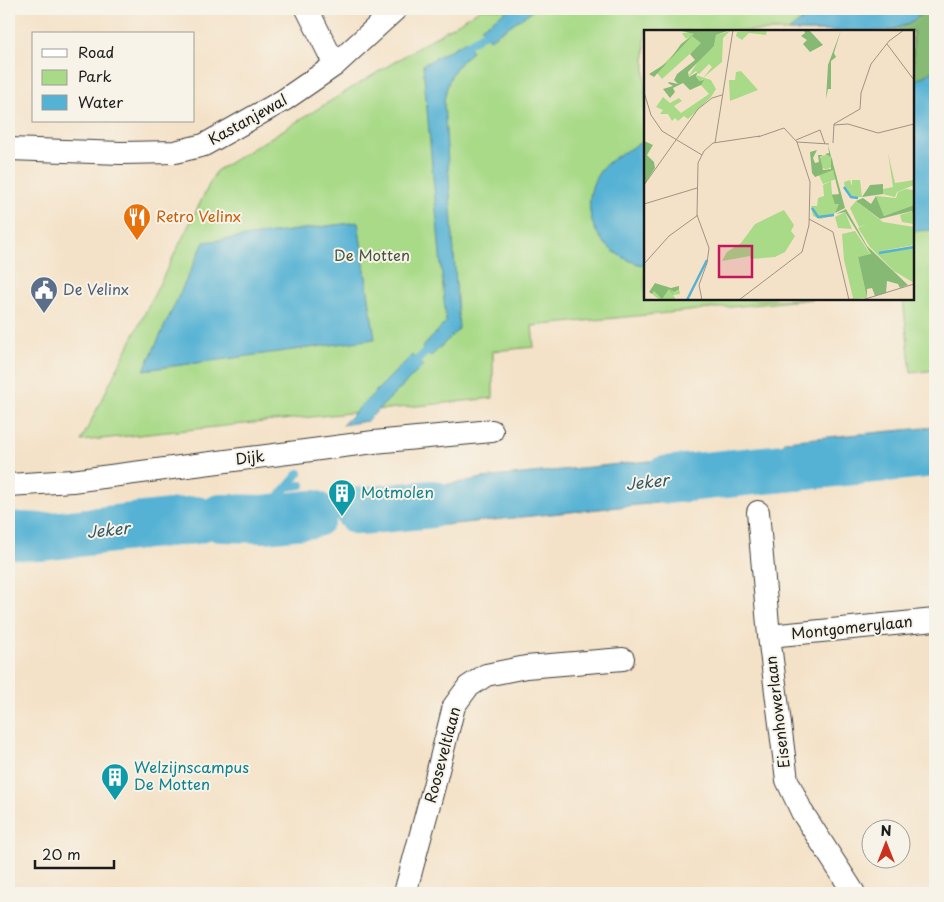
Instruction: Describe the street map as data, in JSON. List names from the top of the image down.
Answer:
{
  "streets": {
    "street": [
      "Kastanjewal",
      "Dijk",
      "Montgomerylaan",
      "Eisenhowerlaan",
      "Rooseveltlaan"
    ]
  },
  "crossings": [
    ["Montgomerylaan", "Eisenhowerlaan"]
  ],
  "water": ["Jeker"],
  "parks": ["De Motten"],
  "places": {
    "restaurant": ["Retro Velinx"],
    "public building": ["De Velinx"],
    "building": ["Motmolen", "Welzijnscampus De Motten"]
  },
  "legend": ["Road", "Park", "Water"],
  "scale_bar": "20 m",
  "north": "top"
}
